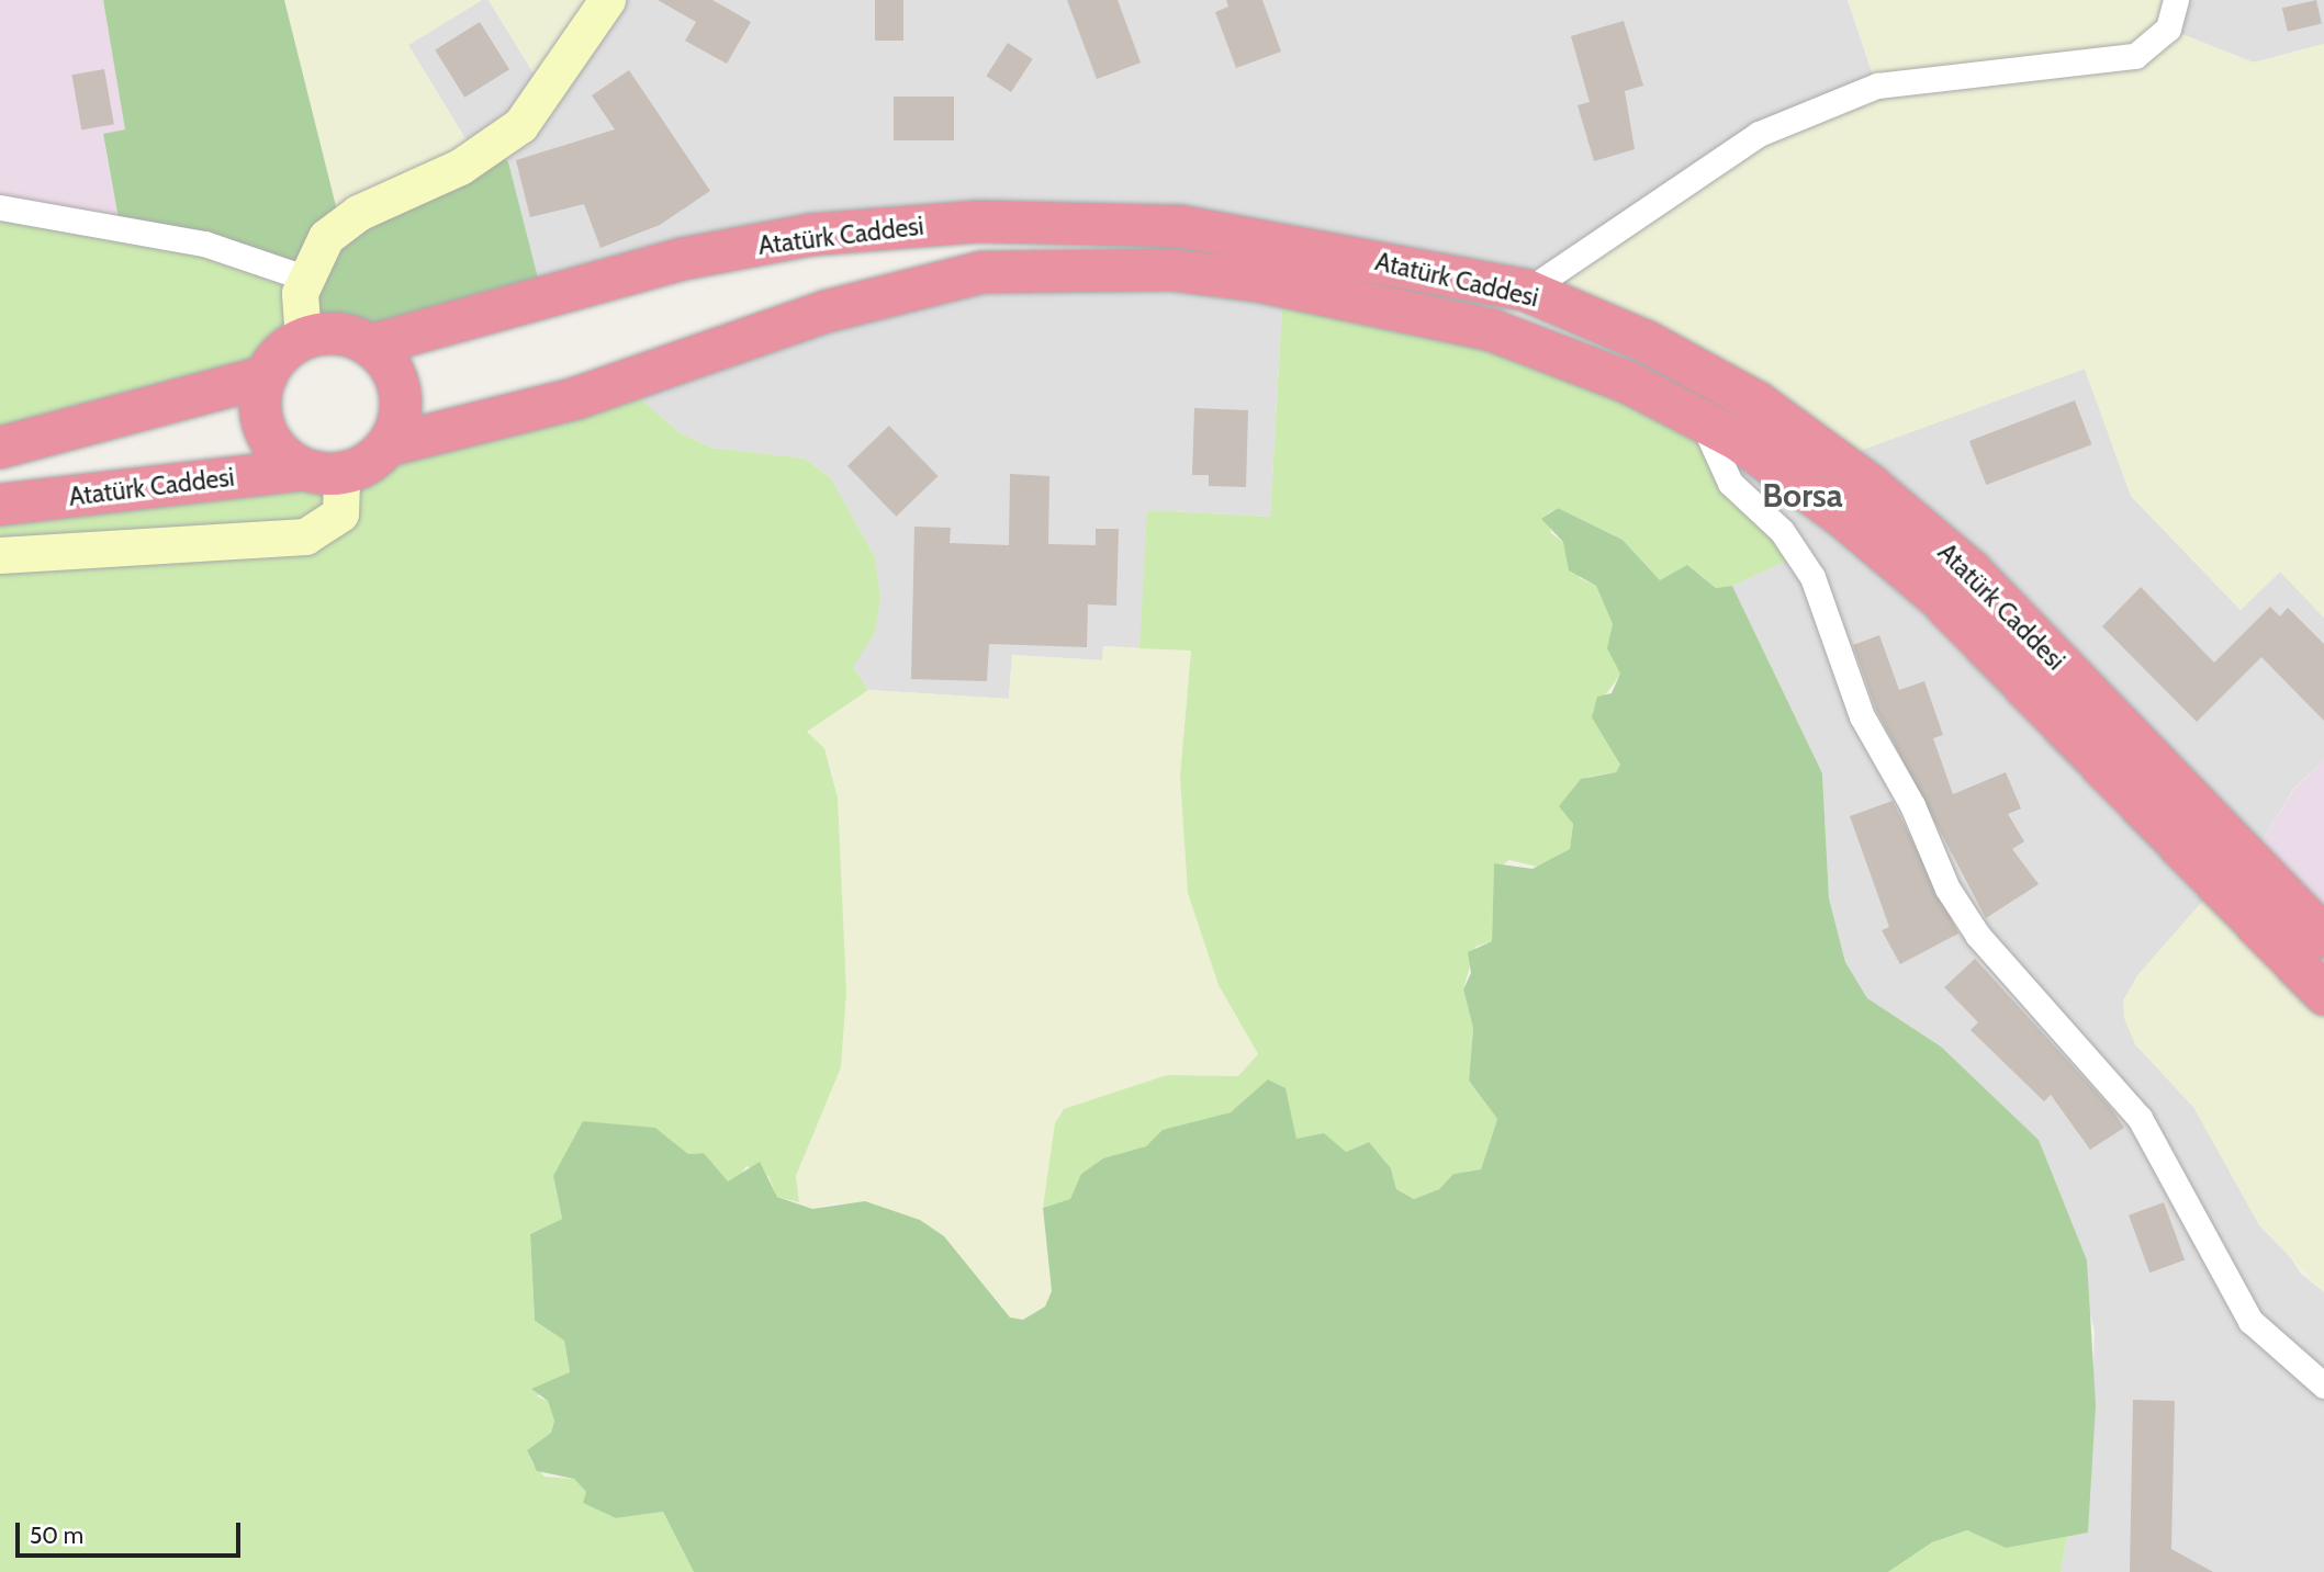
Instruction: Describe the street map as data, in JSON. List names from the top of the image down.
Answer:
{
  "streets": {
    "highway": ["Atatürk Caddesi"]
  },
  "districts": ["Borsa"],
  "scale_bar": "50 m"
}
